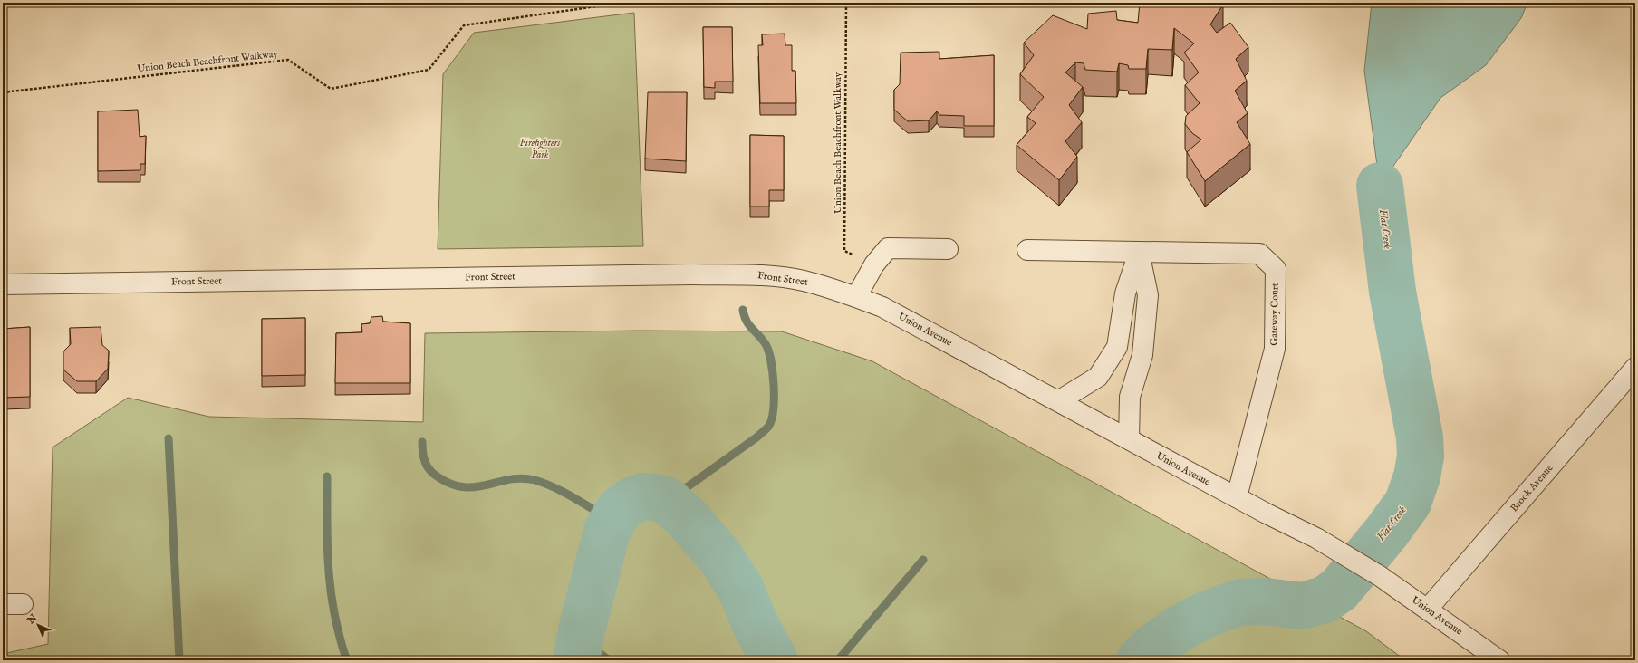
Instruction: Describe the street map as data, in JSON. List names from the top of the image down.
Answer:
{
  "streets": {
    "street": [
      "Front Street",
      "Gateway Court",
      "Union Avenue",
      "Brook Avenue"
    ],
    "path": ["Union Beach Beachfront Walkway"]
  },
  "crossings": [
    ["Front Street", "Union Avenue"],
    ["Gateway Court", "Union Avenue"],
    ["Union Avenue", "Brook Avenue"]
  ],
  "water": ["Flat Creek"],
  "parks": ["Firefighters Park"],
  "north": "top left"
}
